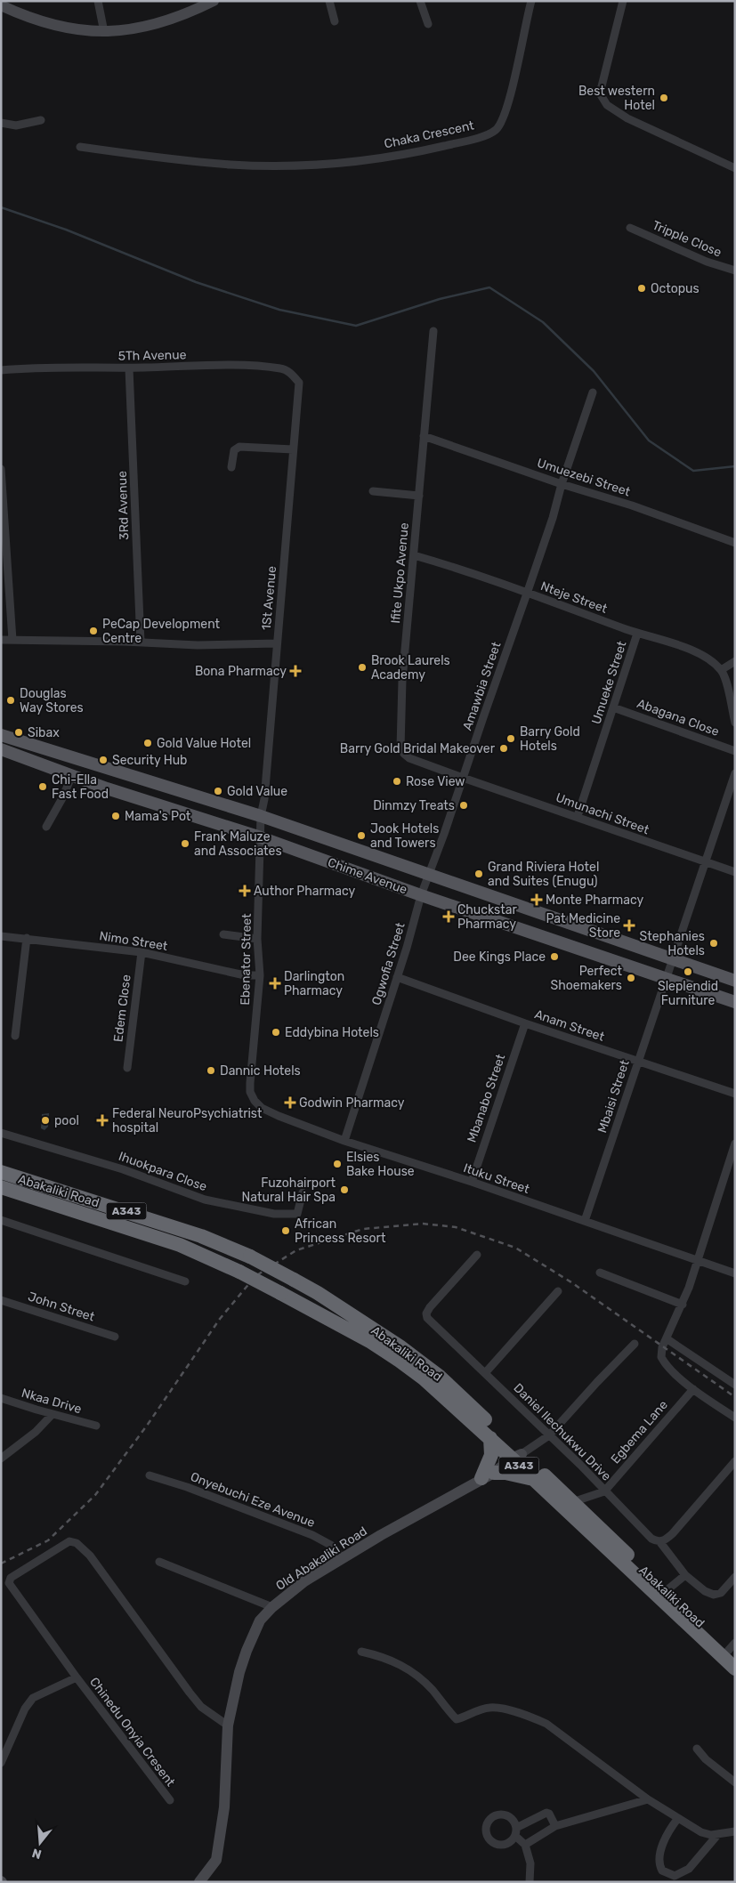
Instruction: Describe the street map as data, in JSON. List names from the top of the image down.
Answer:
{
  "streets": {
    "highway": ["Abakaliki Road", "A343"],
    "main road": ["Chime Avenue", "Old Abakaliki Road"],
    "street": [
      "Chaka Crescent",
      "Tripple Close",
      "5Th Avenue",
      "Umuezebi Street",
      "3Rd Avenue",
      "Ifite Ukpo Avenue",
      "Nteje Street",
      "1St Avenue",
      "Umueke Street",
      "Amawbia Street",
      "Abagana Close",
      "Umunachi Street",
      "Nimo Street",
      "Ebenator Street",
      "Ogwofia Street",
      "Edem Close",
      "Anam Street",
      "Mbaisi Street",
      "Mbanabo Street",
      "Ihuokpara Close",
      "Ituku Street",
      "John Street",
      "Nkaa Drive",
      "Daniel Ilechukwu Drive",
      "Egbema Lane",
      "Onyebuchi Eze Avenue",
      "Chinedu Onyia Cresent"
    ]
  },
  "crossings": [
    ["5Th Avenue", "3Rd Avenue"],
    ["5Th Avenue", "1St Avenue"],
    ["Umuezebi Street", "Ifite Ukpo Avenue"],
    ["Umuezebi Street", "Amawbia Street"],
    ["Ifite Ukpo Avenue", "Nteje Street"],
    ["Ifite Ukpo Avenue", "Amawbia Street"],
    ["Ifite Ukpo Avenue", "Umunachi Street"],
    ["Nteje Street", "Umueke Street"],
    ["Nteje Street", "Amawbia Street"],
    ["1St Avenue", "Chime Avenue"],
    ["1St Avenue", "Ebenator Street"],
    ["Umueke Street", "Abagana Close"],
    ["Umueke Street", "Umunachi Street"],
    ["Amawbia Street", "Umunachi Street"],
    ["Amawbia Street", "Chime Avenue"],
    ["Amawbia Street", "Ogwofia Street"],
    ["Chime Avenue", "Ebenator Street"],
    ["Chime Avenue", "Ogwofia Street"],
    ["Chime Avenue", "Mbaisi Street"],
    ["Nimo Street", "Ebenator Street"],
    ["Nimo Street", "Edem Close"],
    ["Ebenator Street", "Ituku Street"],
    ["Ogwofia Street", "Anam Street"],
    ["Ogwofia Street", "Ituku Street"],
    ["Anam Street", "Mbaisi Street"],
    ["Anam Street", "Mbanabo Street"],
    ["Mbaisi Street", "Ituku Street"],
    ["Mbanabo Street", "Ituku Street"],
    ["Abakaliki Road", "Old Abakaliki Road"],
    ["Daniel Ilechukwu Drive", "Egbema Lane"],
    ["Onyebuchi Eze Avenue", "Old Abakaliki Road"],
    ["Old Abakaliki Road", "Chinedu Onyia Cresent"]
  ],
  "places": {
    "other": [
      "Best western Hotel",
      "Octopus",
      "PeCap Development Centre",
      "Brook Laurels Academy",
      "Douglas Way Stores",
      "Sibax",
      "Barry Gold Hotels",
      "Gold Value Hotel",
      "Barry Gold Bridal Makeover",
      "Security Hub",
      "Rose View",
      "Chi-Ella Fast Food",
      "Gold Value",
      "Dinmzy Treats",
      "Mama's Pot",
      "Jook Hotels and Towers",
      "Frank Maluze and Associates",
      "Grand Riviera Hotel and Suites (Enugu)",
      "Stephanies Hotels",
      "Dee Kings Place",
      "Sleplendid Furniture",
      "Perfect Shoemakers",
      "Eddybina Hotels",
      "Dannic Hotels",
      "pool",
      "Elsies Bake House",
      "Fuzohairport Natural Hair Spa",
      "African Princess Resort"
    ],
    "health": [
      "Bona Pharmacy",
      "Author Pharmacy",
      "Monte Pharmacy",
      "Chuckstar Pharmacy",
      "Pat Medicine Store",
      "Darlington Pharmacy",
      "Godwin Pharmacy",
      "Federal NeuroPsychiatrist hospital"
    ]
  },
  "north": "bottom"
}
